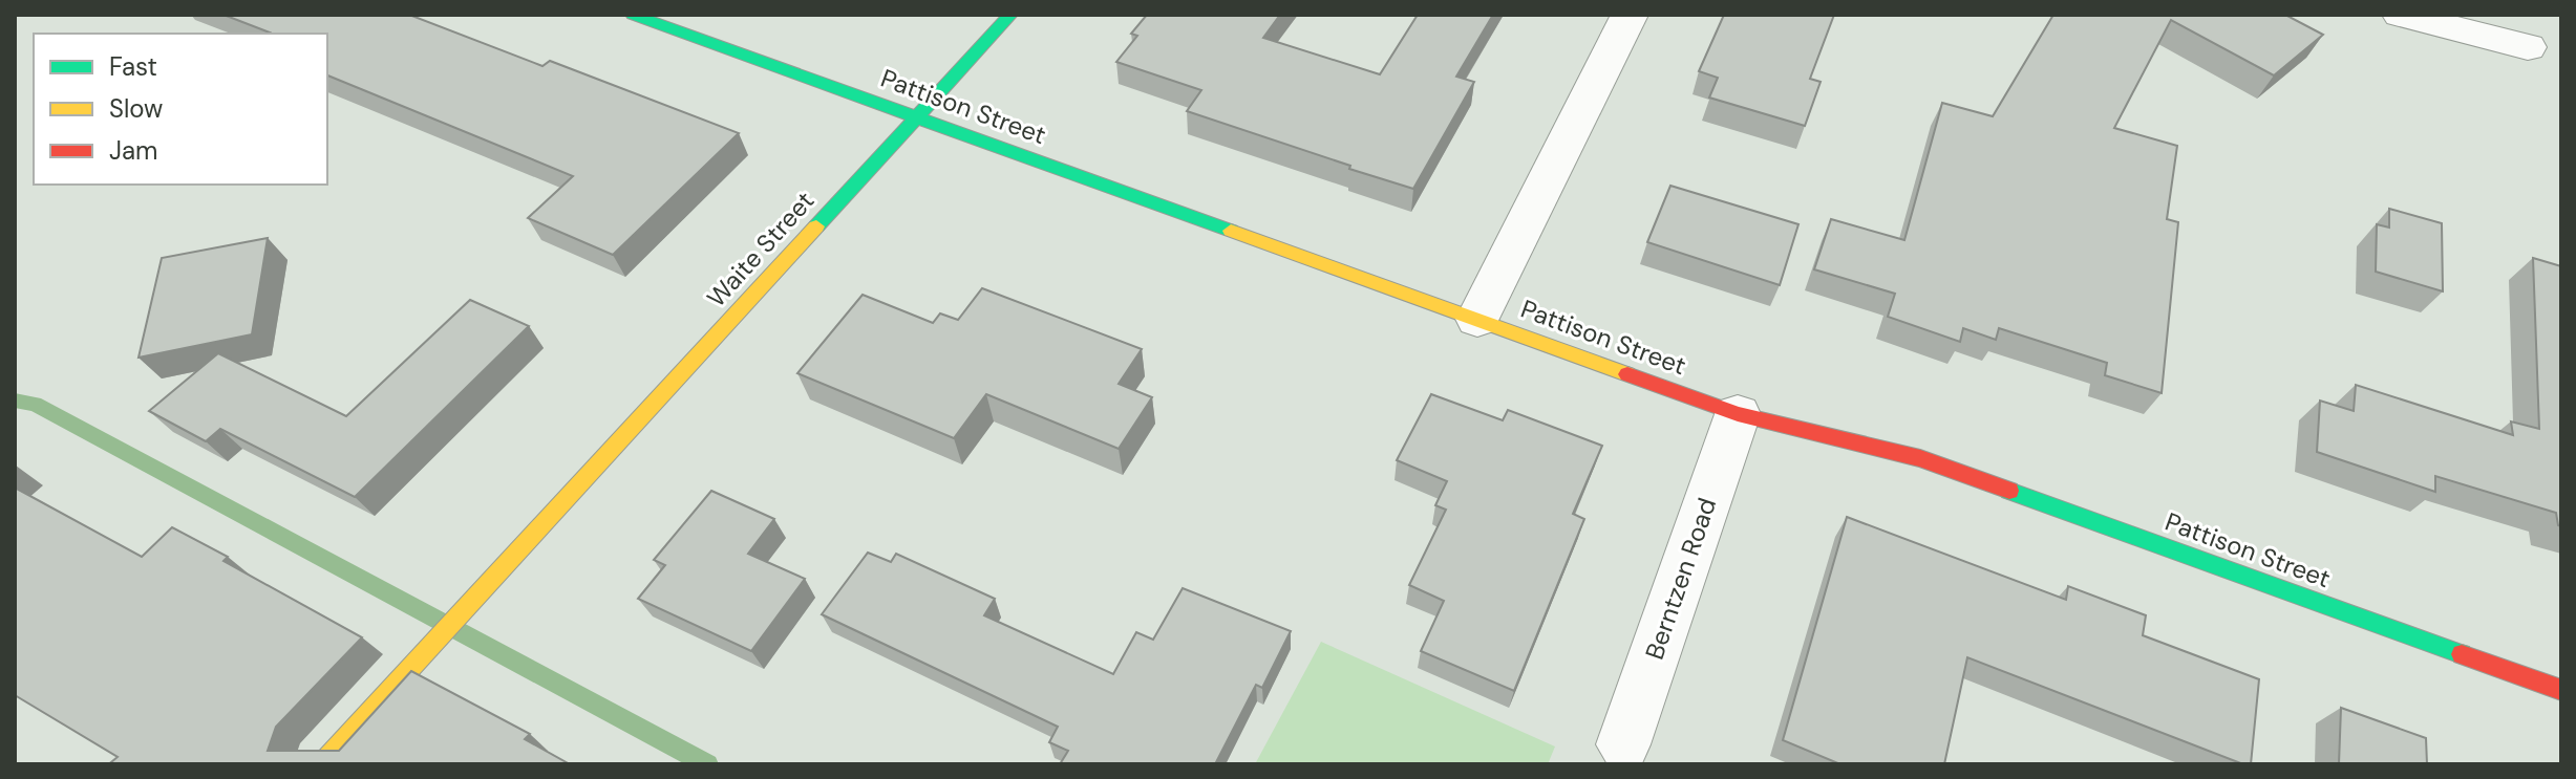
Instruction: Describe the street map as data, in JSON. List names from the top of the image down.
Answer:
{
  "streets": {
    "street": ["Pattison Street", "Waite Street", "Berntzen Road"]
  },
  "crossings": [
    ["Pattison Street", "Waite Street"],
    ["Pattison Street", "Berntzen Road"]
  ],
  "legend": ["Fast", "Slow", "Jam"]
}
